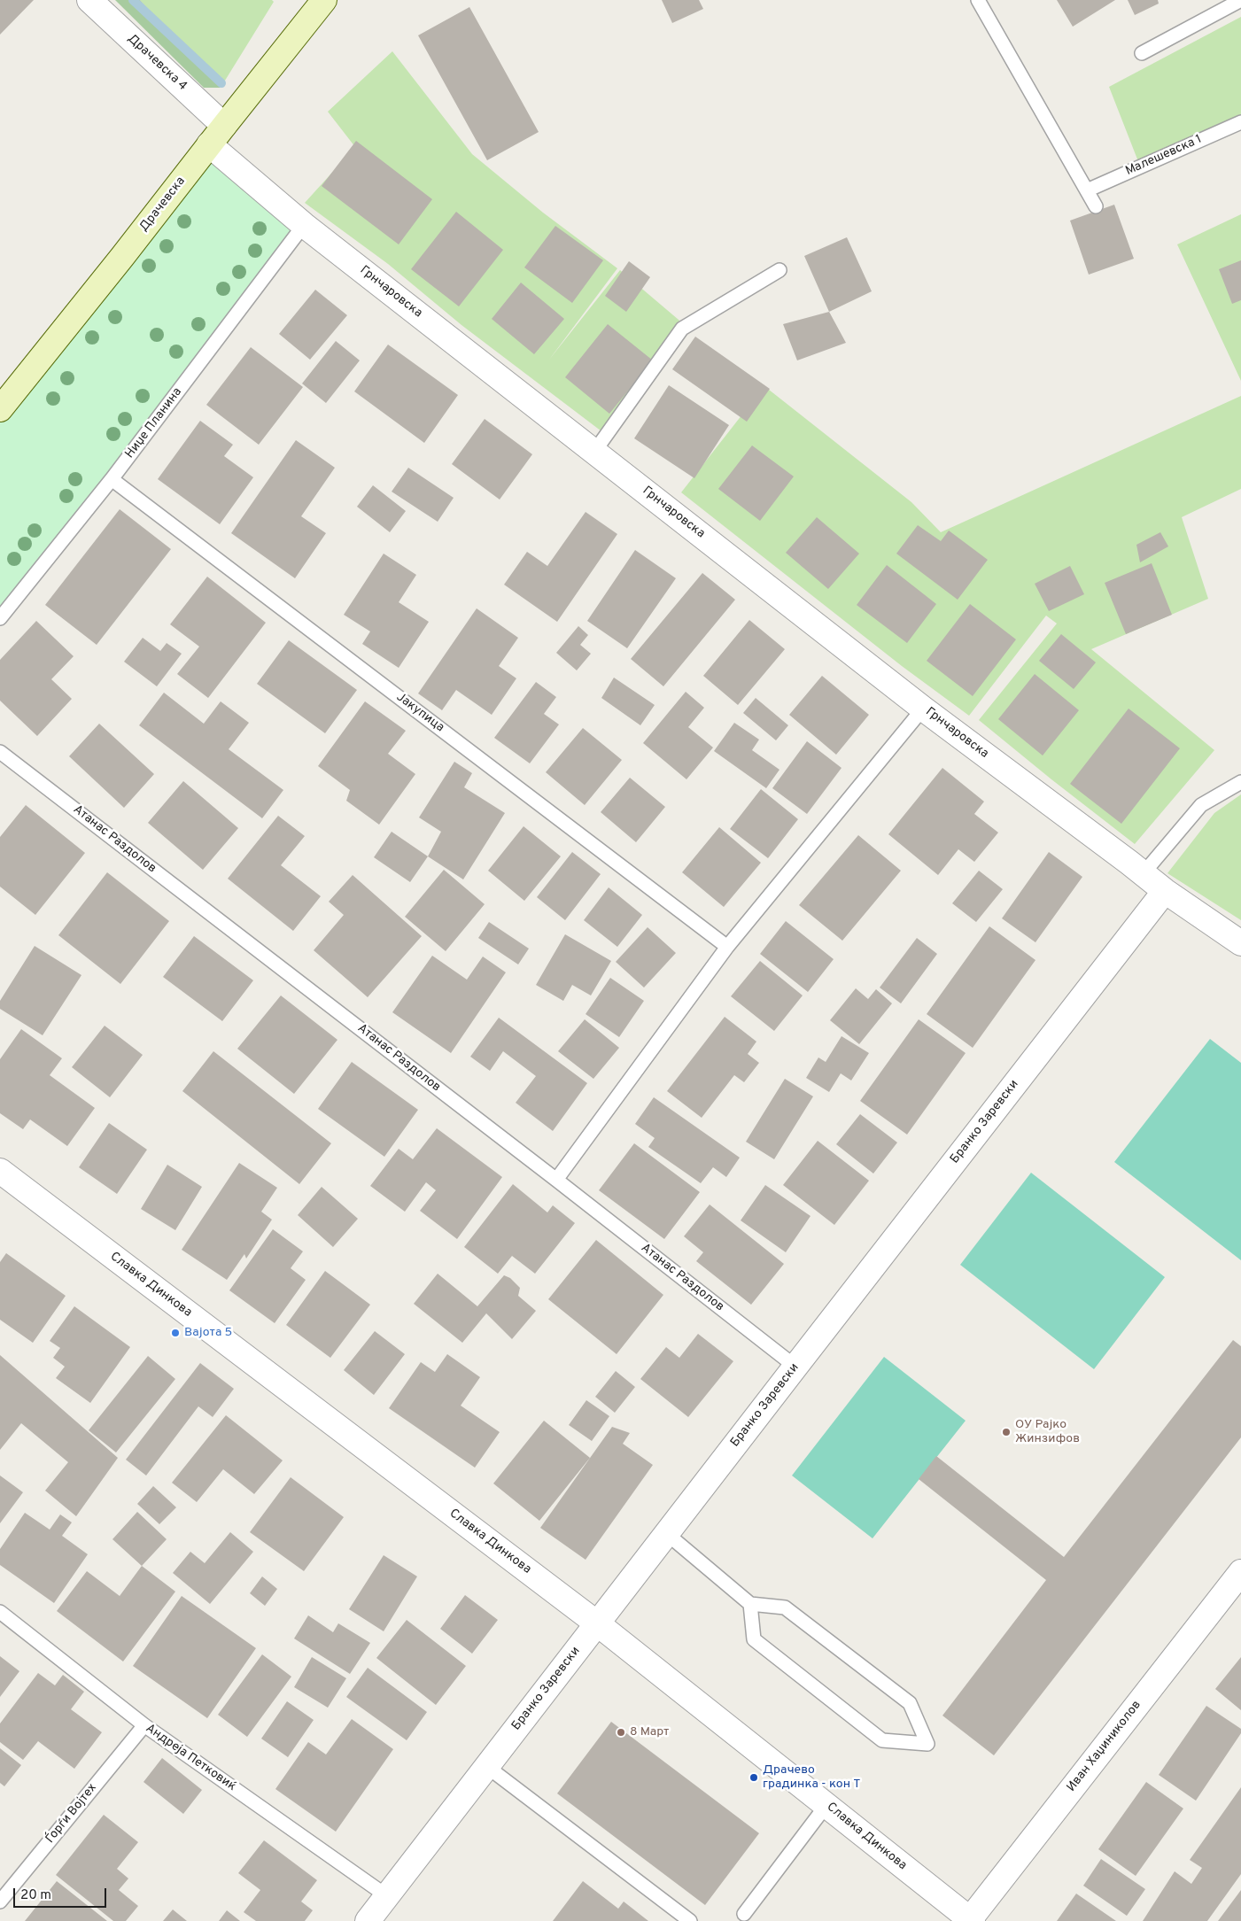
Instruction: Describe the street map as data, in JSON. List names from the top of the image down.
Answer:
{
  "streets": {
    "main road": ["Драчевска"],
    "street": [
      "Драчевска 4",
      "Грнчаровска",
      "Бранко Заревски",
      "Славка Динкова",
      "Иван Хаџиниколов"
    ],
    "lane": [
      "Малешевска 1",
      "Ниџе Планина",
      "Јакупица",
      "Атанас Раздолов",
      "Андреја Петковиќ",
      "Ѓорѓи Војтех"
    ]
  },
  "crossings": [
    ["Драчевска 4", "Драчевска"],
    ["Драчевска 4", "Грнчаровска"],
    ["Драчевска", "Грнчаровска"],
    ["Грнчаровска", "Ниџе Планина"],
    ["Грнчаровска", "Бранко Заревски"],
    ["Ниџе Планина", "Јакупица"],
    ["Атанас Раздолов", "Бранко Заревски"],
    ["Бранко Заревски", "Славка Динкова"],
    ["Бранко Заревски", "Андреја Петковиќ"],
    ["Славка Динкова", "Иван Хаџиниколов"],
    ["Андреја Петковиќ", "Ѓорѓи Војтех"]
  ],
  "places": [
    "Вајота 5",
    "ОУ Рајко Жинзифов",
    "8 Март",
    "Драчево градинка - кон Т"
  ],
  "scale_bar": "20 m"
}
